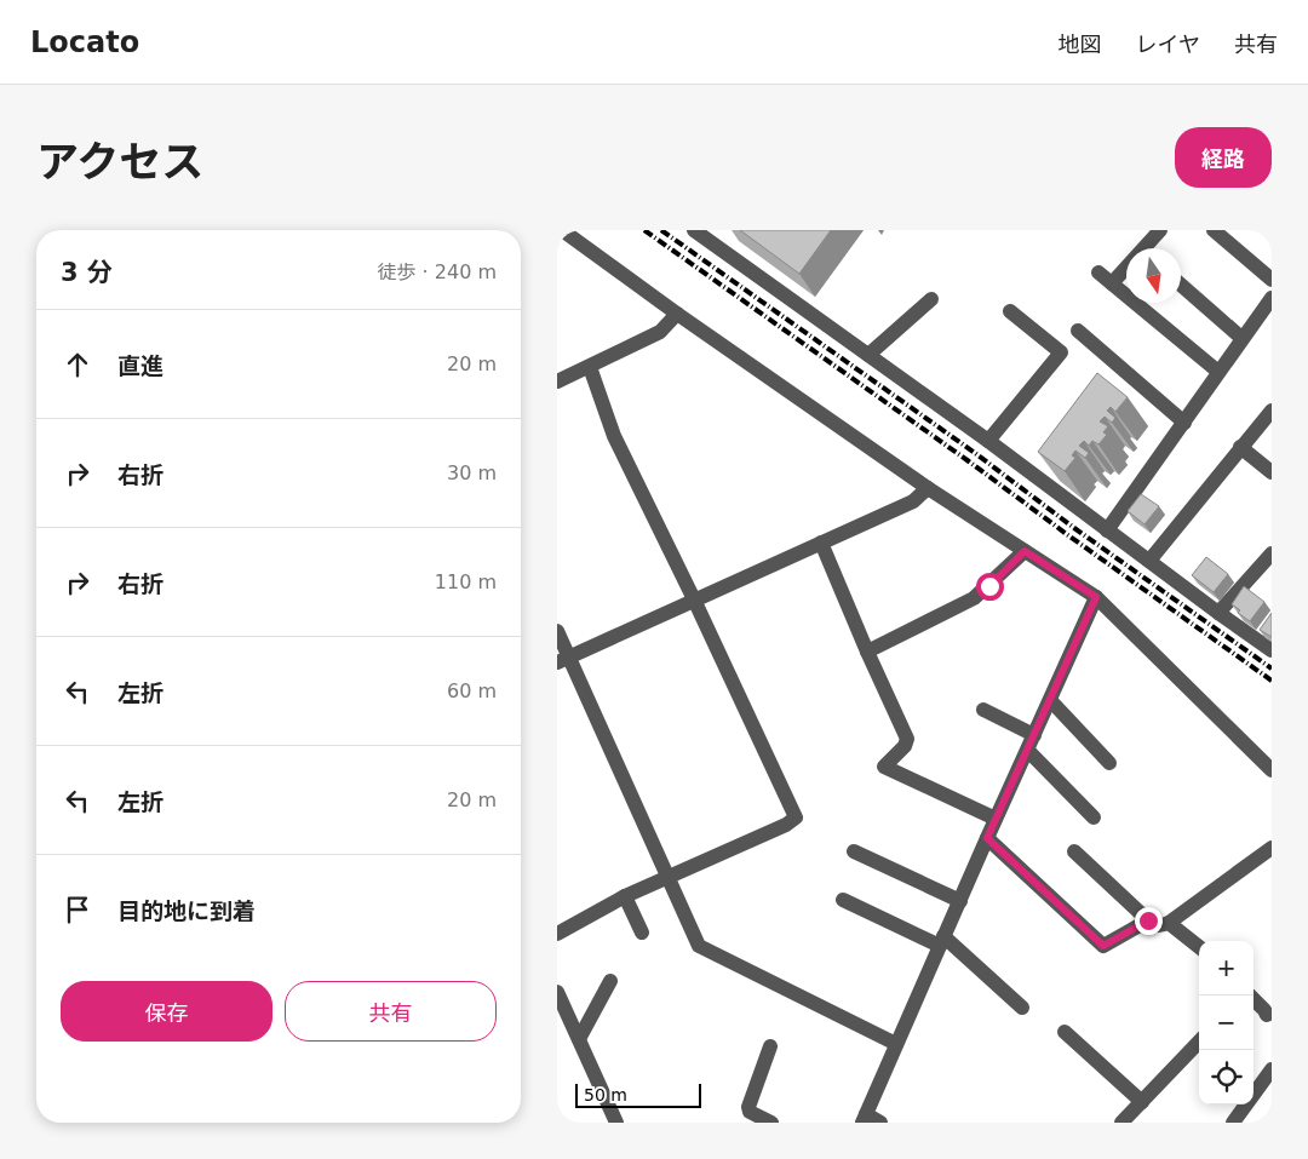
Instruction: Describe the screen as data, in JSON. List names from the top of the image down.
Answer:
{
  "scale_bar": "50 m",
  "north": "bottom",
  "page": {
    "header": "Locato",
    "nav": ["地図", "レイヤ", "共有"],
    "title": "アクセス",
    "buttons": [
      "経路",
      ["保存", "共有"]
    ],
    "heading": ["3 分", "徒歩 · 240 m"],
    "list": [
      ["直進", "20 m"],
      ["右折", "30 m"],
      ["右折", "110 m"],
      ["左折", "60 m"],
      ["左折", "20 m"],
      "目的地に到着"
    ],
    "map_buttons": ["+", "−"],
    "scale": "50 m"
  }
}
